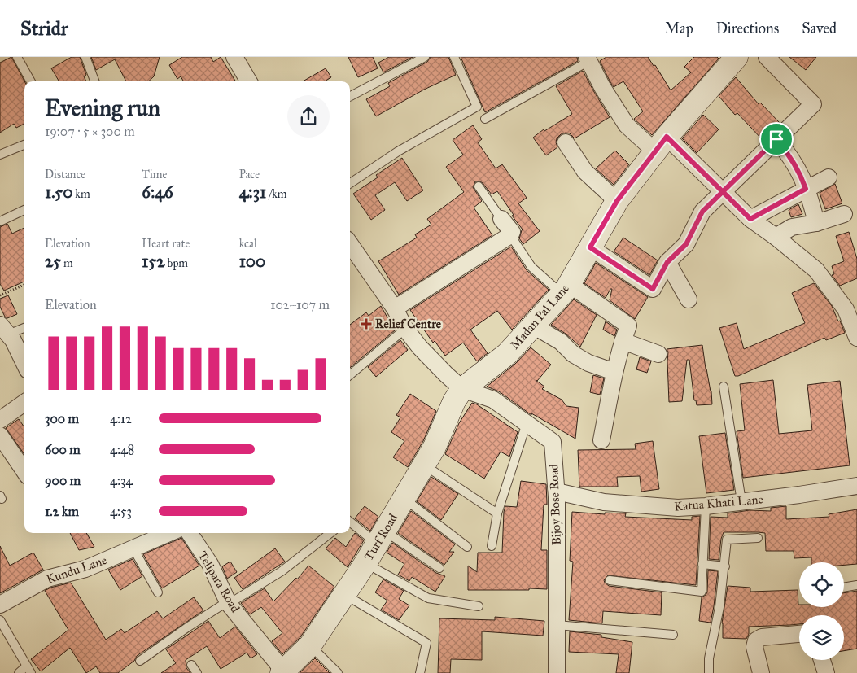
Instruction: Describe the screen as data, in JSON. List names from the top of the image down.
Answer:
{
  "streets": {
    "street": [
      "Madan Pal Lane",
      "Katua Khati Lane",
      "Bijoy Bose Road",
      "Turf Road",
      "Kundu Lane",
      "Telipara Road"
    ]
  },
  "crossings": [
    ["Madan Pal Lane", "Bijoy Bose Road"],
    ["Madan Pal Lane", "Turf Road"],
    ["Katua Khati Lane", "Bijoy Bose Road"],
    ["Bijoy Bose Road", "Turf Road"],
    ["Turf Road", "Telipara Road"]
  ],
  "places": {
    "health": ["Relief Centre"]
  },
  "page": {
    "header": "Stridr",
    "nav": ["Map", "Directions", "Saved"],
    "heading": ["Evening run", "19:07 · 5 × 300 m"],
    "stats": [
      ["Distance", "1.50 km"],
      ["Time", "6:46"],
      ["Pace", "4:31 /km"],
      ["Elevation", "25 m"],
      ["Heart rate", "152 bpm"],
      ["kcal", "100"]
    ],
    "chart": ["Elevation", "102–107 m"],
    "list": [
      {
        "name": "300 m",
        "note": "4:12"
      },
      {
        "name": "600 m",
        "note": "4:48"
      },
      {
        "name": "900 m",
        "note": "4:34"
      },
      {
        "name": "1.2 km",
        "note": "4:53"
      }
    ]
  }
}
